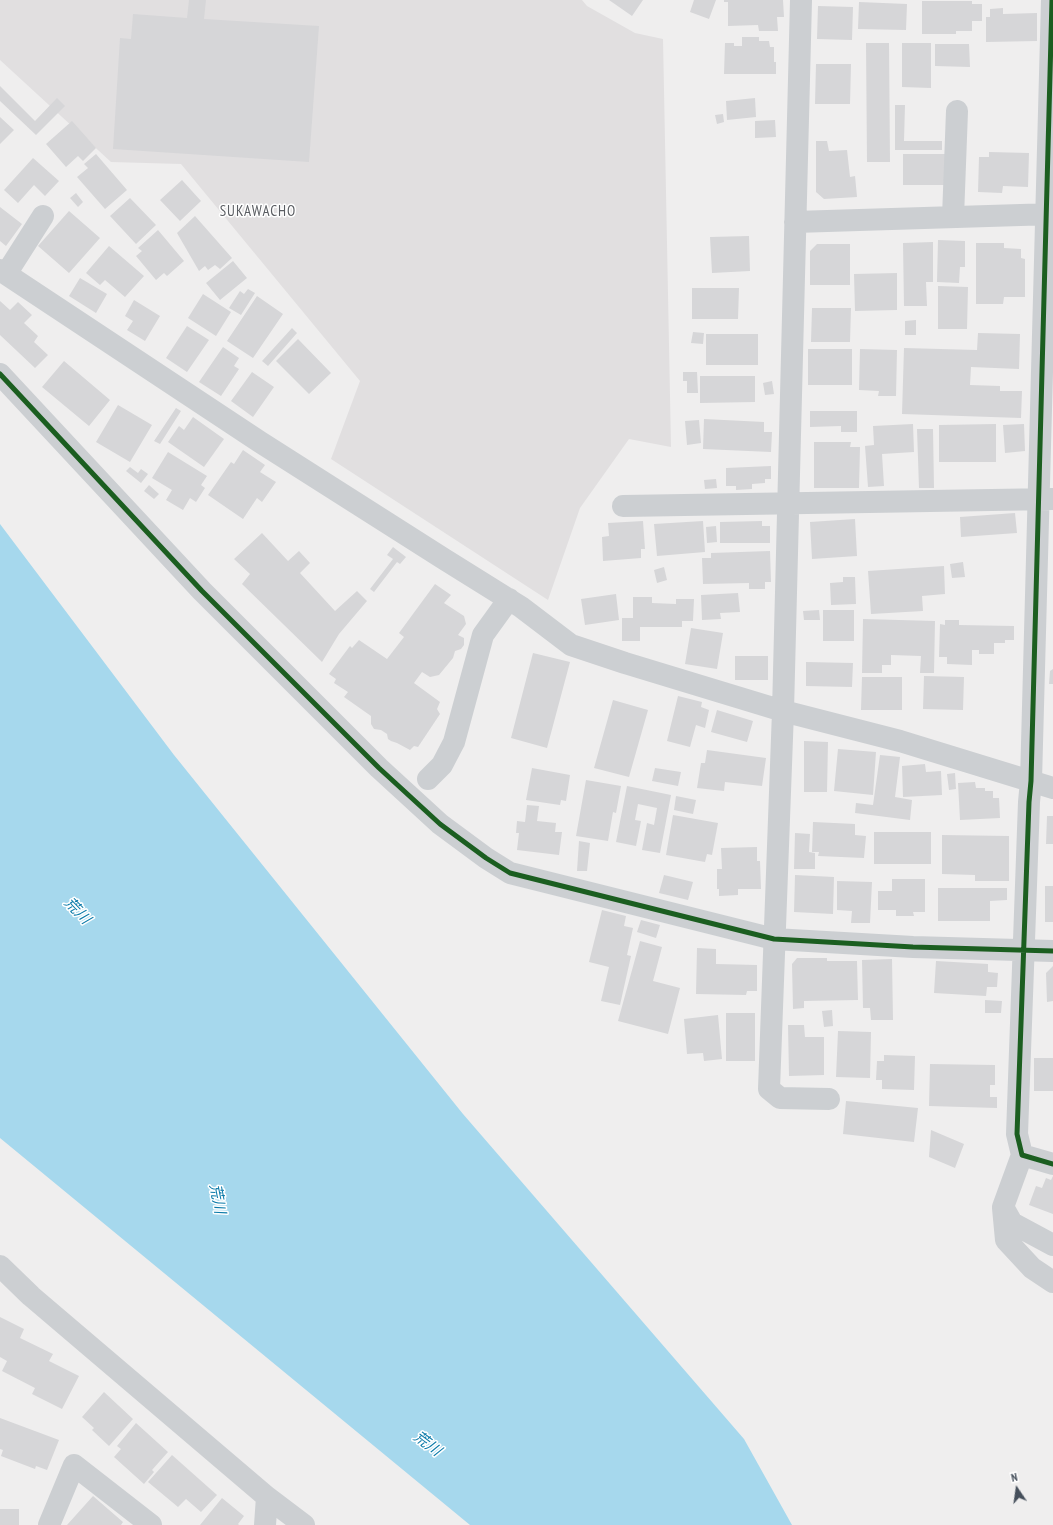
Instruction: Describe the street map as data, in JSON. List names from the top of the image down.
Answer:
{
  "districts": ["SUKAWACHO"],
  "water": ["荒川"],
  "north": "top"
}
